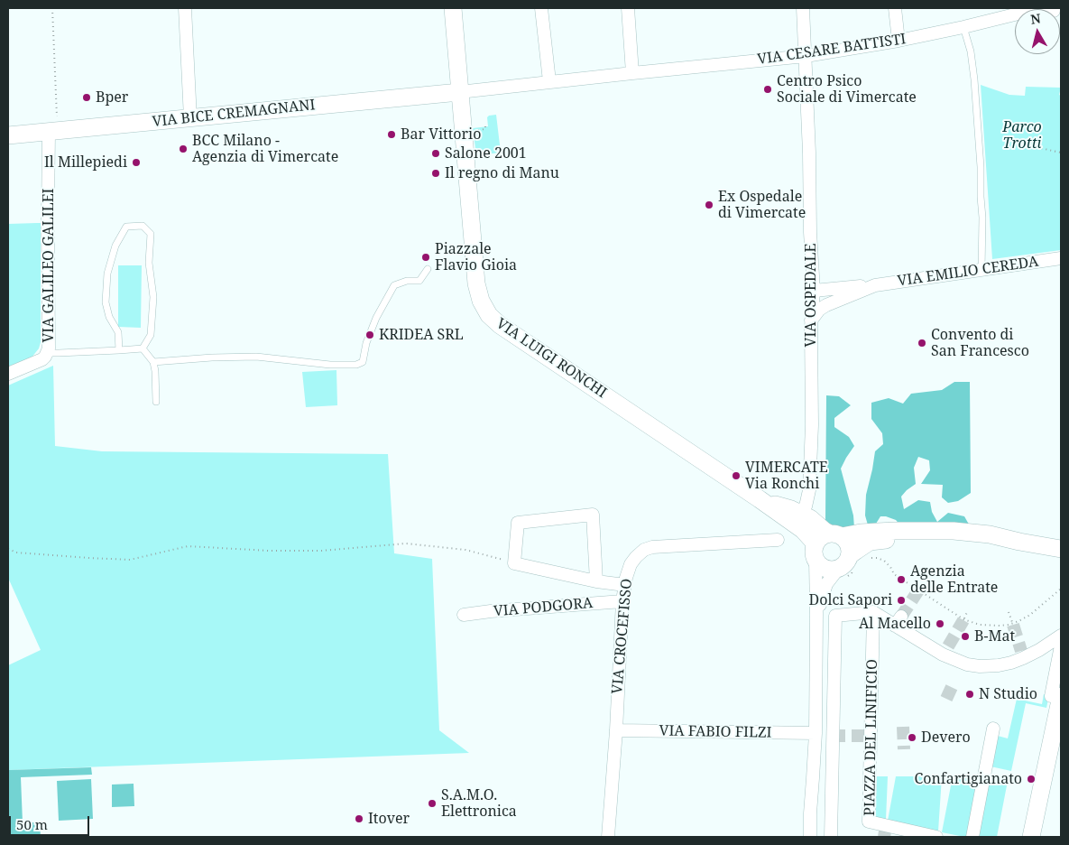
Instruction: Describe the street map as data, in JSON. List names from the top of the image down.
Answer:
{
  "streets": {
    "street": [
      "VIA CESARE BATTISTI",
      "VIA BICE CREMAGNANI",
      "VIA GALILEO GALILEI",
      "VIA EMILIO CEREDA",
      "VIA OSPEDALE",
      "VIA LUIGI RONCHI",
      "VIA PODGORA",
      "VIA CROCEFISSO",
      "VIA FABIO FILZI",
      "PIAZZA DEL LINIFICIO"
    ]
  },
  "crossings": [
    ["VIA CESARE BATTISTI", "VIA BICE CREMAGNANI"],
    ["VIA CESARE BATTISTI", "VIA OSPEDALE"],
    ["VIA CESARE BATTISTI", "VIA LUIGI RONCHI"],
    ["VIA BICE CREMAGNANI", "VIA GALILEO GALILEI"],
    ["VIA BICE CREMAGNANI", "VIA LUIGI RONCHI"],
    ["VIA EMILIO CEREDA", "VIA OSPEDALE"],
    ["VIA OSPEDALE", "VIA LUIGI RONCHI"],
    ["VIA PODGORA", "VIA CROCEFISSO"],
    ["VIA CROCEFISSO", "VIA FABIO FILZI"]
  ],
  "parks": ["Parco Trotti"],
  "places": [
    "Centro Psico Sociale di Vimercate",
    "Bper",
    "Bar Vittorio",
    "BCC Milano - Agenzia di Vimercate",
    "Salone 2001",
    "Il Millepiedi",
    "Il regno di Manu",
    "Ex Ospedale di Vimercate",
    "Piazzale Flavio Gioia",
    "KRIDEA SRL",
    "Convento di San Francesco",
    "VIMERCATE Via Ronchi",
    "Agenzia delle Entrate",
    "Dolci Sapori",
    "Al Macello",
    "B-Mat",
    "N Studio",
    "Devero",
    "Confartigianato",
    "S.A.M.O. Elettronica",
    "Itover"
  ],
  "scale_bar": "50 m",
  "north": "top"
}
